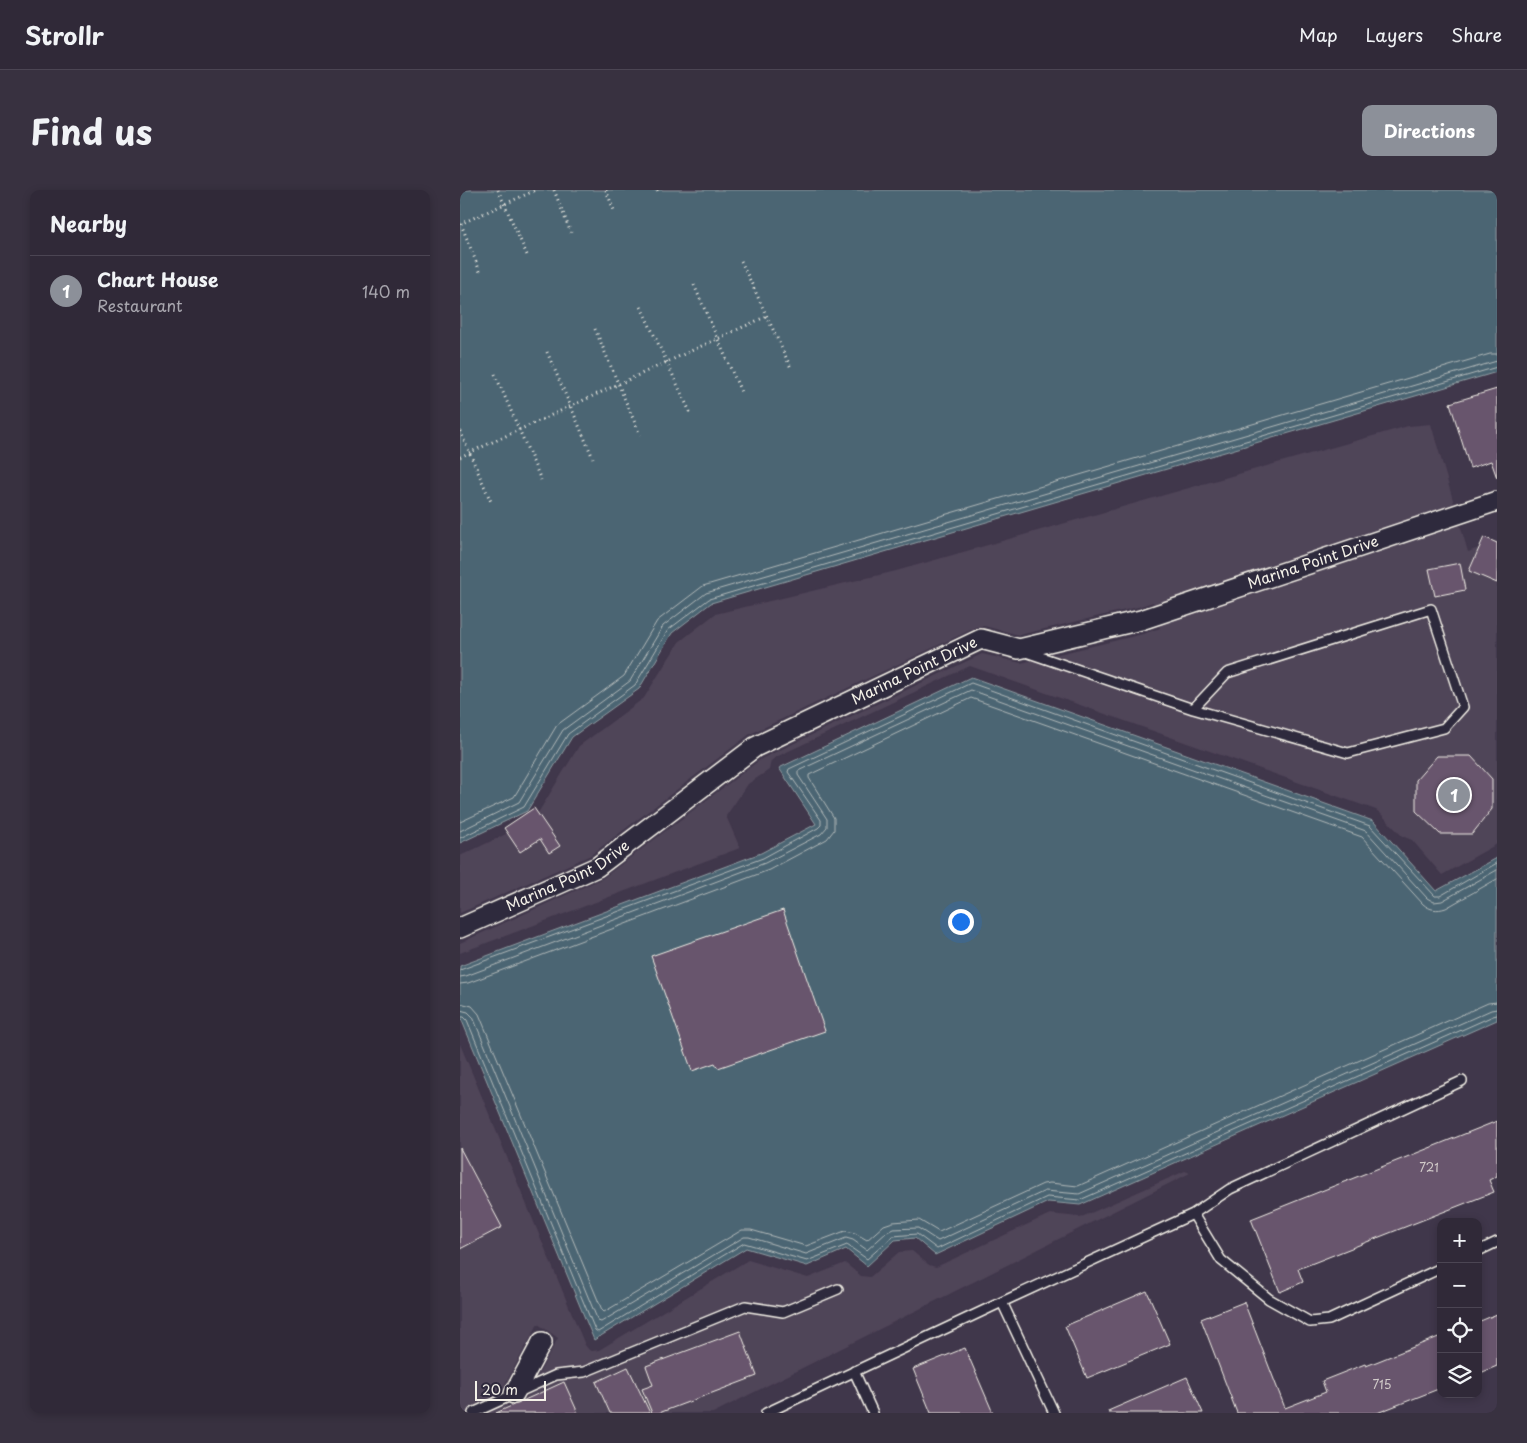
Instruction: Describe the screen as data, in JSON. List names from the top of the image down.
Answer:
{
  "streets": {
    "street": ["Marina Point Drive"]
  },
  "house_numbers": ["721", "715"],
  "scale_bar": "20 m",
  "page": {
    "header": "Strollr",
    "nav": ["Map", "Layers", "Share"],
    "title": "Find us",
    "buttons": "Directions",
    "heading": "Nearby",
    "list": [
      {
        "mark": "1",
        "name": "Chart House",
        "note": "Restaurant",
        "value": "140 m"
      }
    ],
    "pins": "1",
    "map_buttons": ["+", "−"],
    "scale": "20 m"
  }
}
